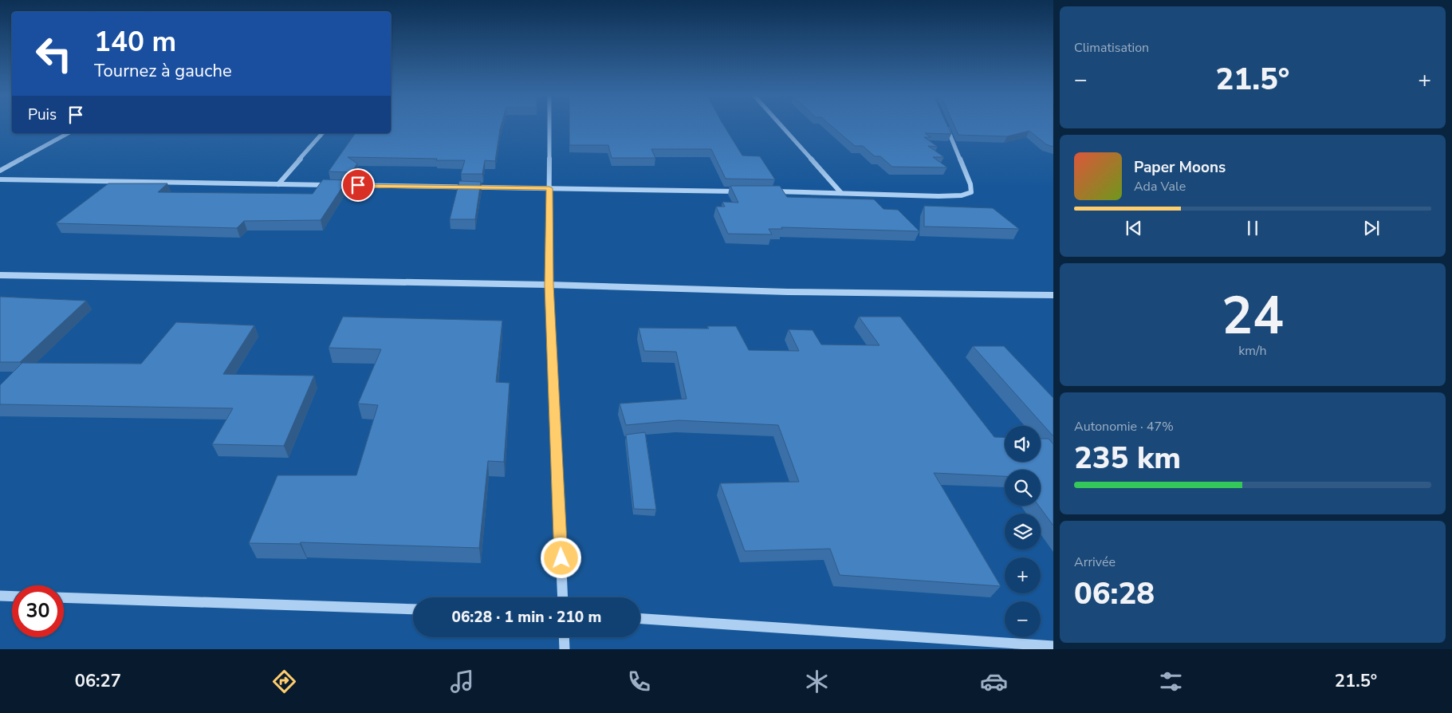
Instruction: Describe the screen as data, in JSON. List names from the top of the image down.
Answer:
{
  "page": {
    "tile": [
      "Climatisation",
      ["24", "km/h"],
      ["Autonomie · 47%", "235 km"],
      ["Arrivée", "06:28"]
    ],
    "turn": ["140 m", "Tournez à gauche"],
    "heat": ["−", "21.5°", "+"],
    "then": "Puis",
    "song": ["Paper Moons", "Ada Vale"],
    "map_buttons": ["+", "−"],
    "limit": "30",
    "trip": "06:28 · 1 min · 210 m",
    "tabs": ["06:27", "21.5°"]
  }
}
